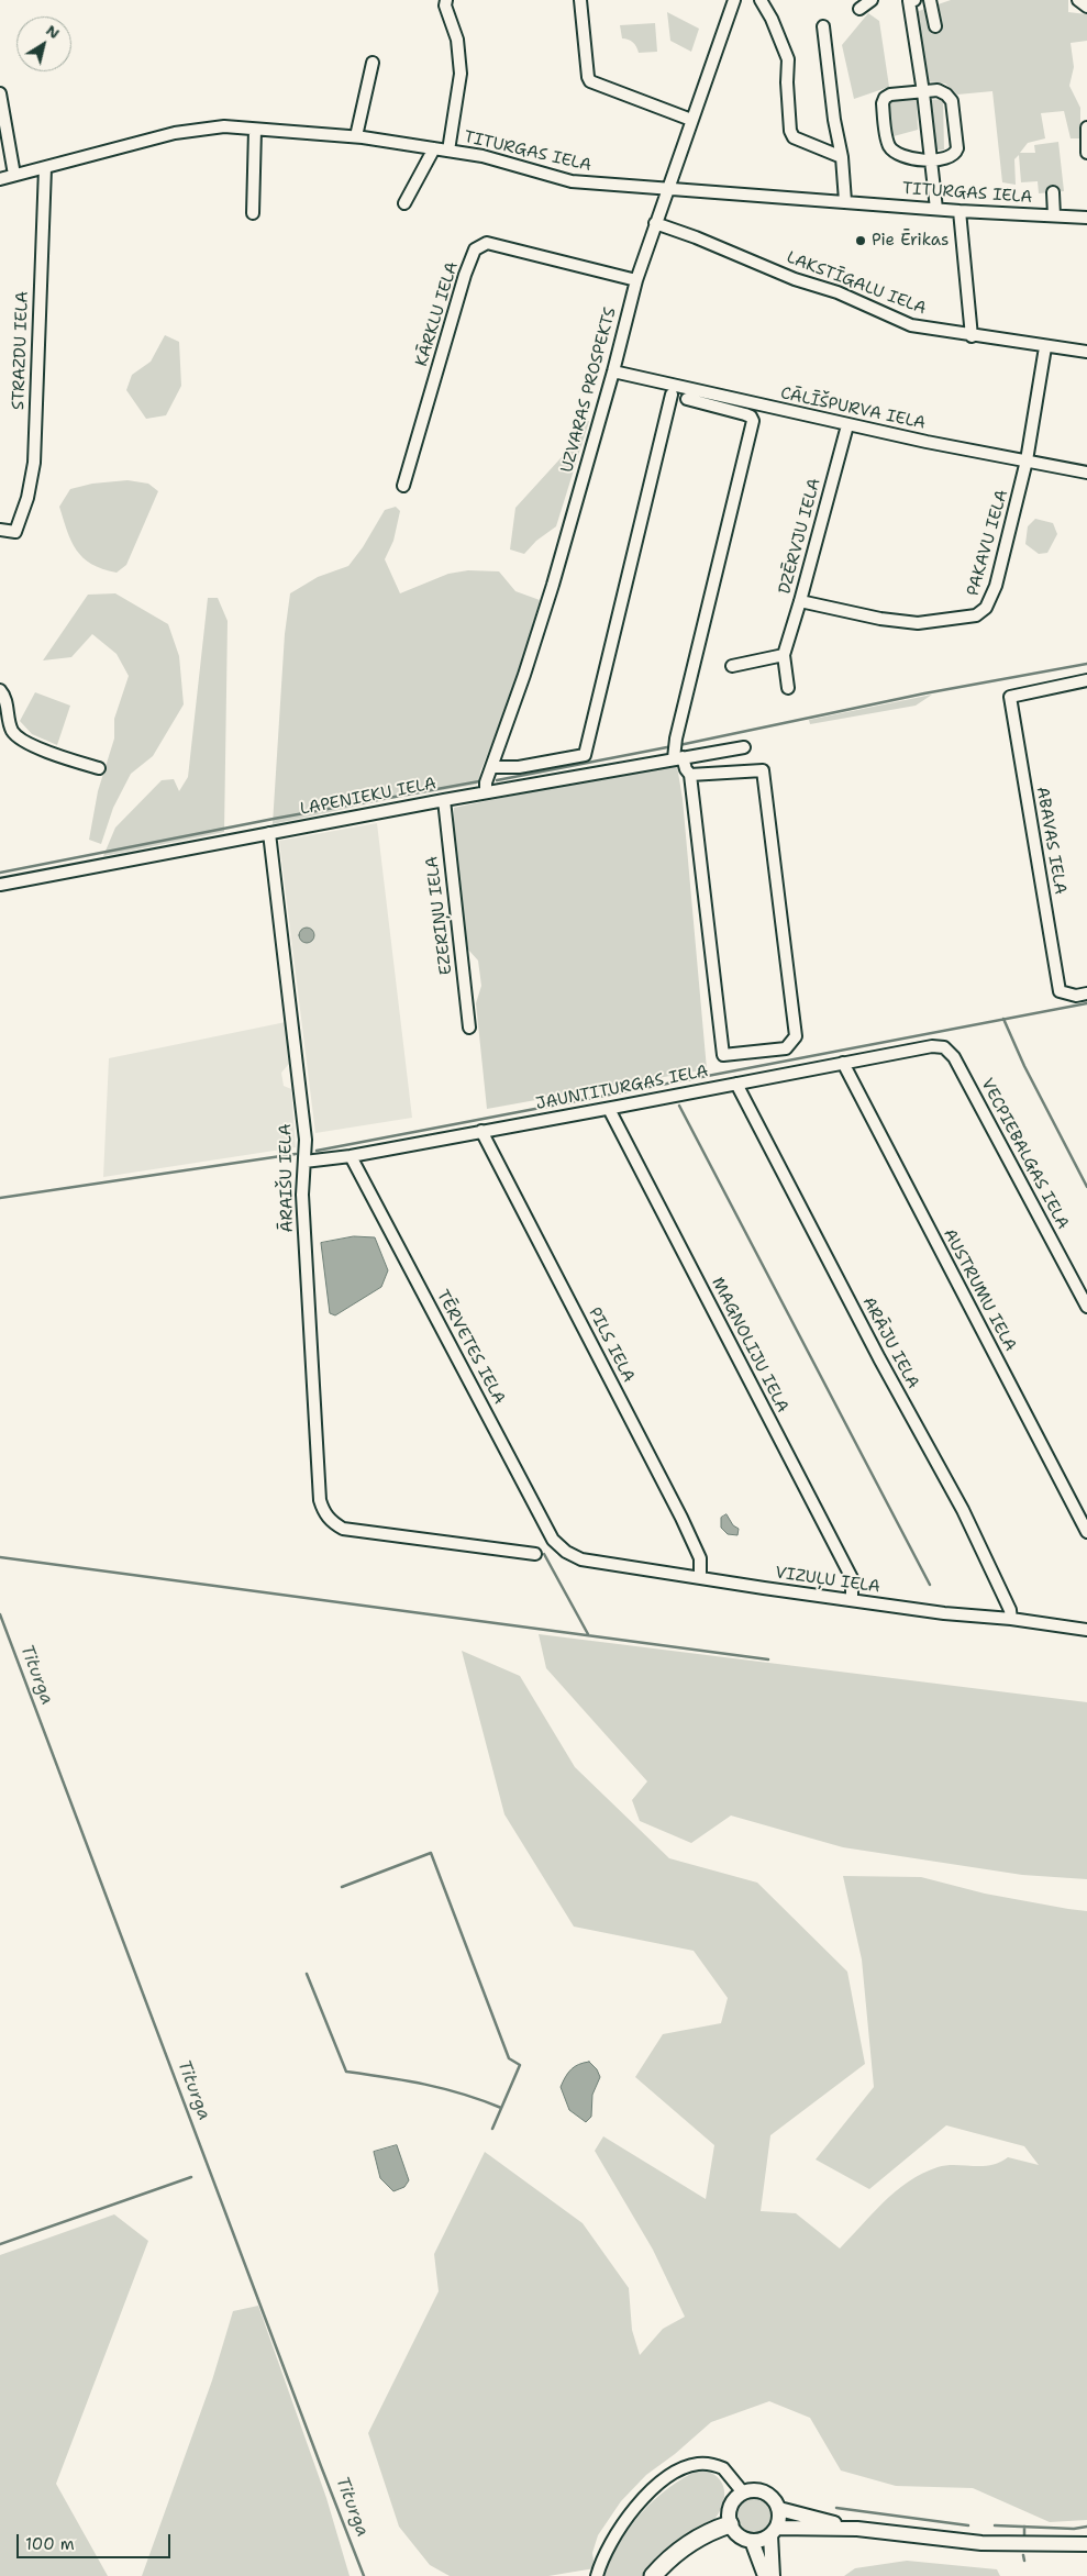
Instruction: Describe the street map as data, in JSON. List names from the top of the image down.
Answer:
{
  "streets": {
    "street": [
      "TITURGAS IELA",
      "LAKSTĪGALU IELA",
      "KĀRKLU IELA",
      "STRAZDU IELA",
      "UZVARAS PROSPEKTS",
      "CĀLĪŠPURVA IELA",
      "DZĒRVJU IELA",
      "PAKAVU IELA",
      "LAPENIEKU IELA",
      "ABAVAS IELA",
      "EZERIŅU IELA",
      "JAUNTITURGAS IELA",
      "VECPIEBALGAS IELA",
      "ĀRAIŠU IELA",
      "AUSTRUMU IELA",
      "ARĀJU IELA",
      "PILS IELA",
      "MAGNOLIJU IELA",
      "TĒRVETES IELA",
      "VIZUĻU IELA"
    ]
  },
  "crossings": [
    ["TITURGAS IELA", "STRAZDU IELA"],
    ["TITURGAS IELA", "UZVARAS PROSPEKTS"],
    ["LAKSTĪGALU IELA", "UZVARAS PROSPEKTS"],
    ["LAKSTĪGALU IELA", "PAKAVU IELA"],
    ["KĀRKLU IELA", "UZVARAS PROSPEKTS"],
    ["UZVARAS PROSPEKTS", "CĀLĪŠPURVA IELA"],
    ["UZVARAS PROSPEKTS", "LAPENIEKU IELA"],
    ["CĀLĪŠPURVA IELA", "DZĒRVJU IELA"],
    ["CĀLĪŠPURVA IELA", "PAKAVU IELA"],
    ["DZĒRVJU IELA", "PAKAVU IELA"],
    ["LAPENIEKU IELA", "EZERIŅU IELA"],
    ["LAPENIEKU IELA", "ĀRAIŠU IELA"],
    ["JAUNTITURGAS IELA", "VECPIEBALGAS IELA"],
    ["JAUNTITURGAS IELA", "ĀRAIŠU IELA"],
    ["JAUNTITURGAS IELA", "AUSTRUMU IELA"],
    ["JAUNTITURGAS IELA", "ARĀJU IELA"],
    ["JAUNTITURGAS IELA", "PILS IELA"],
    ["JAUNTITURGAS IELA", "MAGNOLIJU IELA"],
    ["JAUNTITURGAS IELA", "TĒRVETES IELA"],
    ["ARĀJU IELA", "VIZUĻU IELA"],
    ["PILS IELA", "VIZUĻU IELA"],
    ["MAGNOLIJU IELA", "VIZUĻU IELA"],
    ["TĒRVETES IELA", "VIZUĻU IELA"]
  ],
  "water": ["Titurga"],
  "places": ["Pie Ērikas"],
  "scale_bar": "100 m",
  "north": "top right"
}
